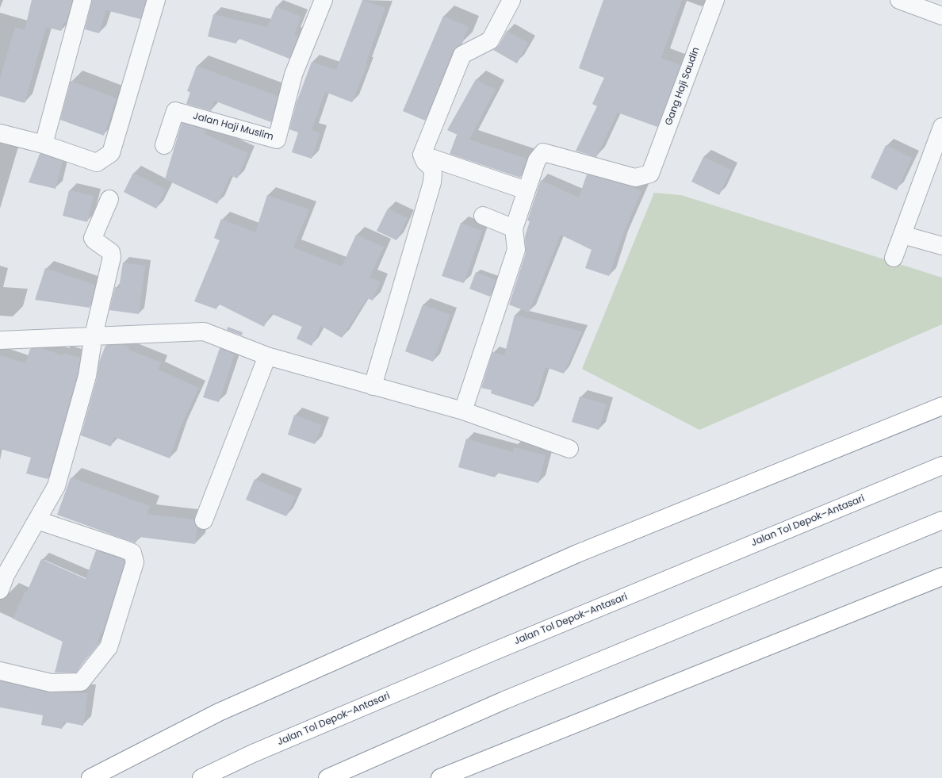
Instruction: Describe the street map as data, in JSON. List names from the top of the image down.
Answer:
{
  "streets": {
    "highway": ["Jalan Tol Depok–Antasari"],
    "street": ["Gang Haji Saudin", "Jalan Haji Muslim"]
  }
}
